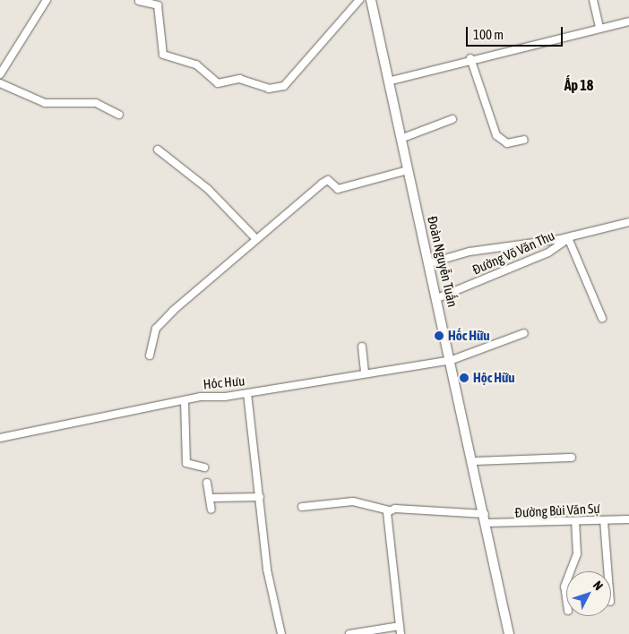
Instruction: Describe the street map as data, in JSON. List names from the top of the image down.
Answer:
{
  "streets": {
    "main road": ["Đoàn Nguyễn Tuấn"],
    "street": ["Đường Võ Văn Thu", "Hóc Hưu", "Đường Bùi Văn Sự"]
  },
  "crossings": [
    ["Đường Võ Văn Thu", "Đoàn Nguyễn Tuấn"],
    ["Đoàn Nguyễn Tuấn", "Hóc Hưu"],
    ["Đoàn Nguyễn Tuấn", "Đường Bùi Văn Sự"]
  ],
  "districts": ["Ấp 18"],
  "places": ["Hốc Hữu", "Hộc Hữu"],
  "scale_bar": "100 m",
  "north": "top right"
}
